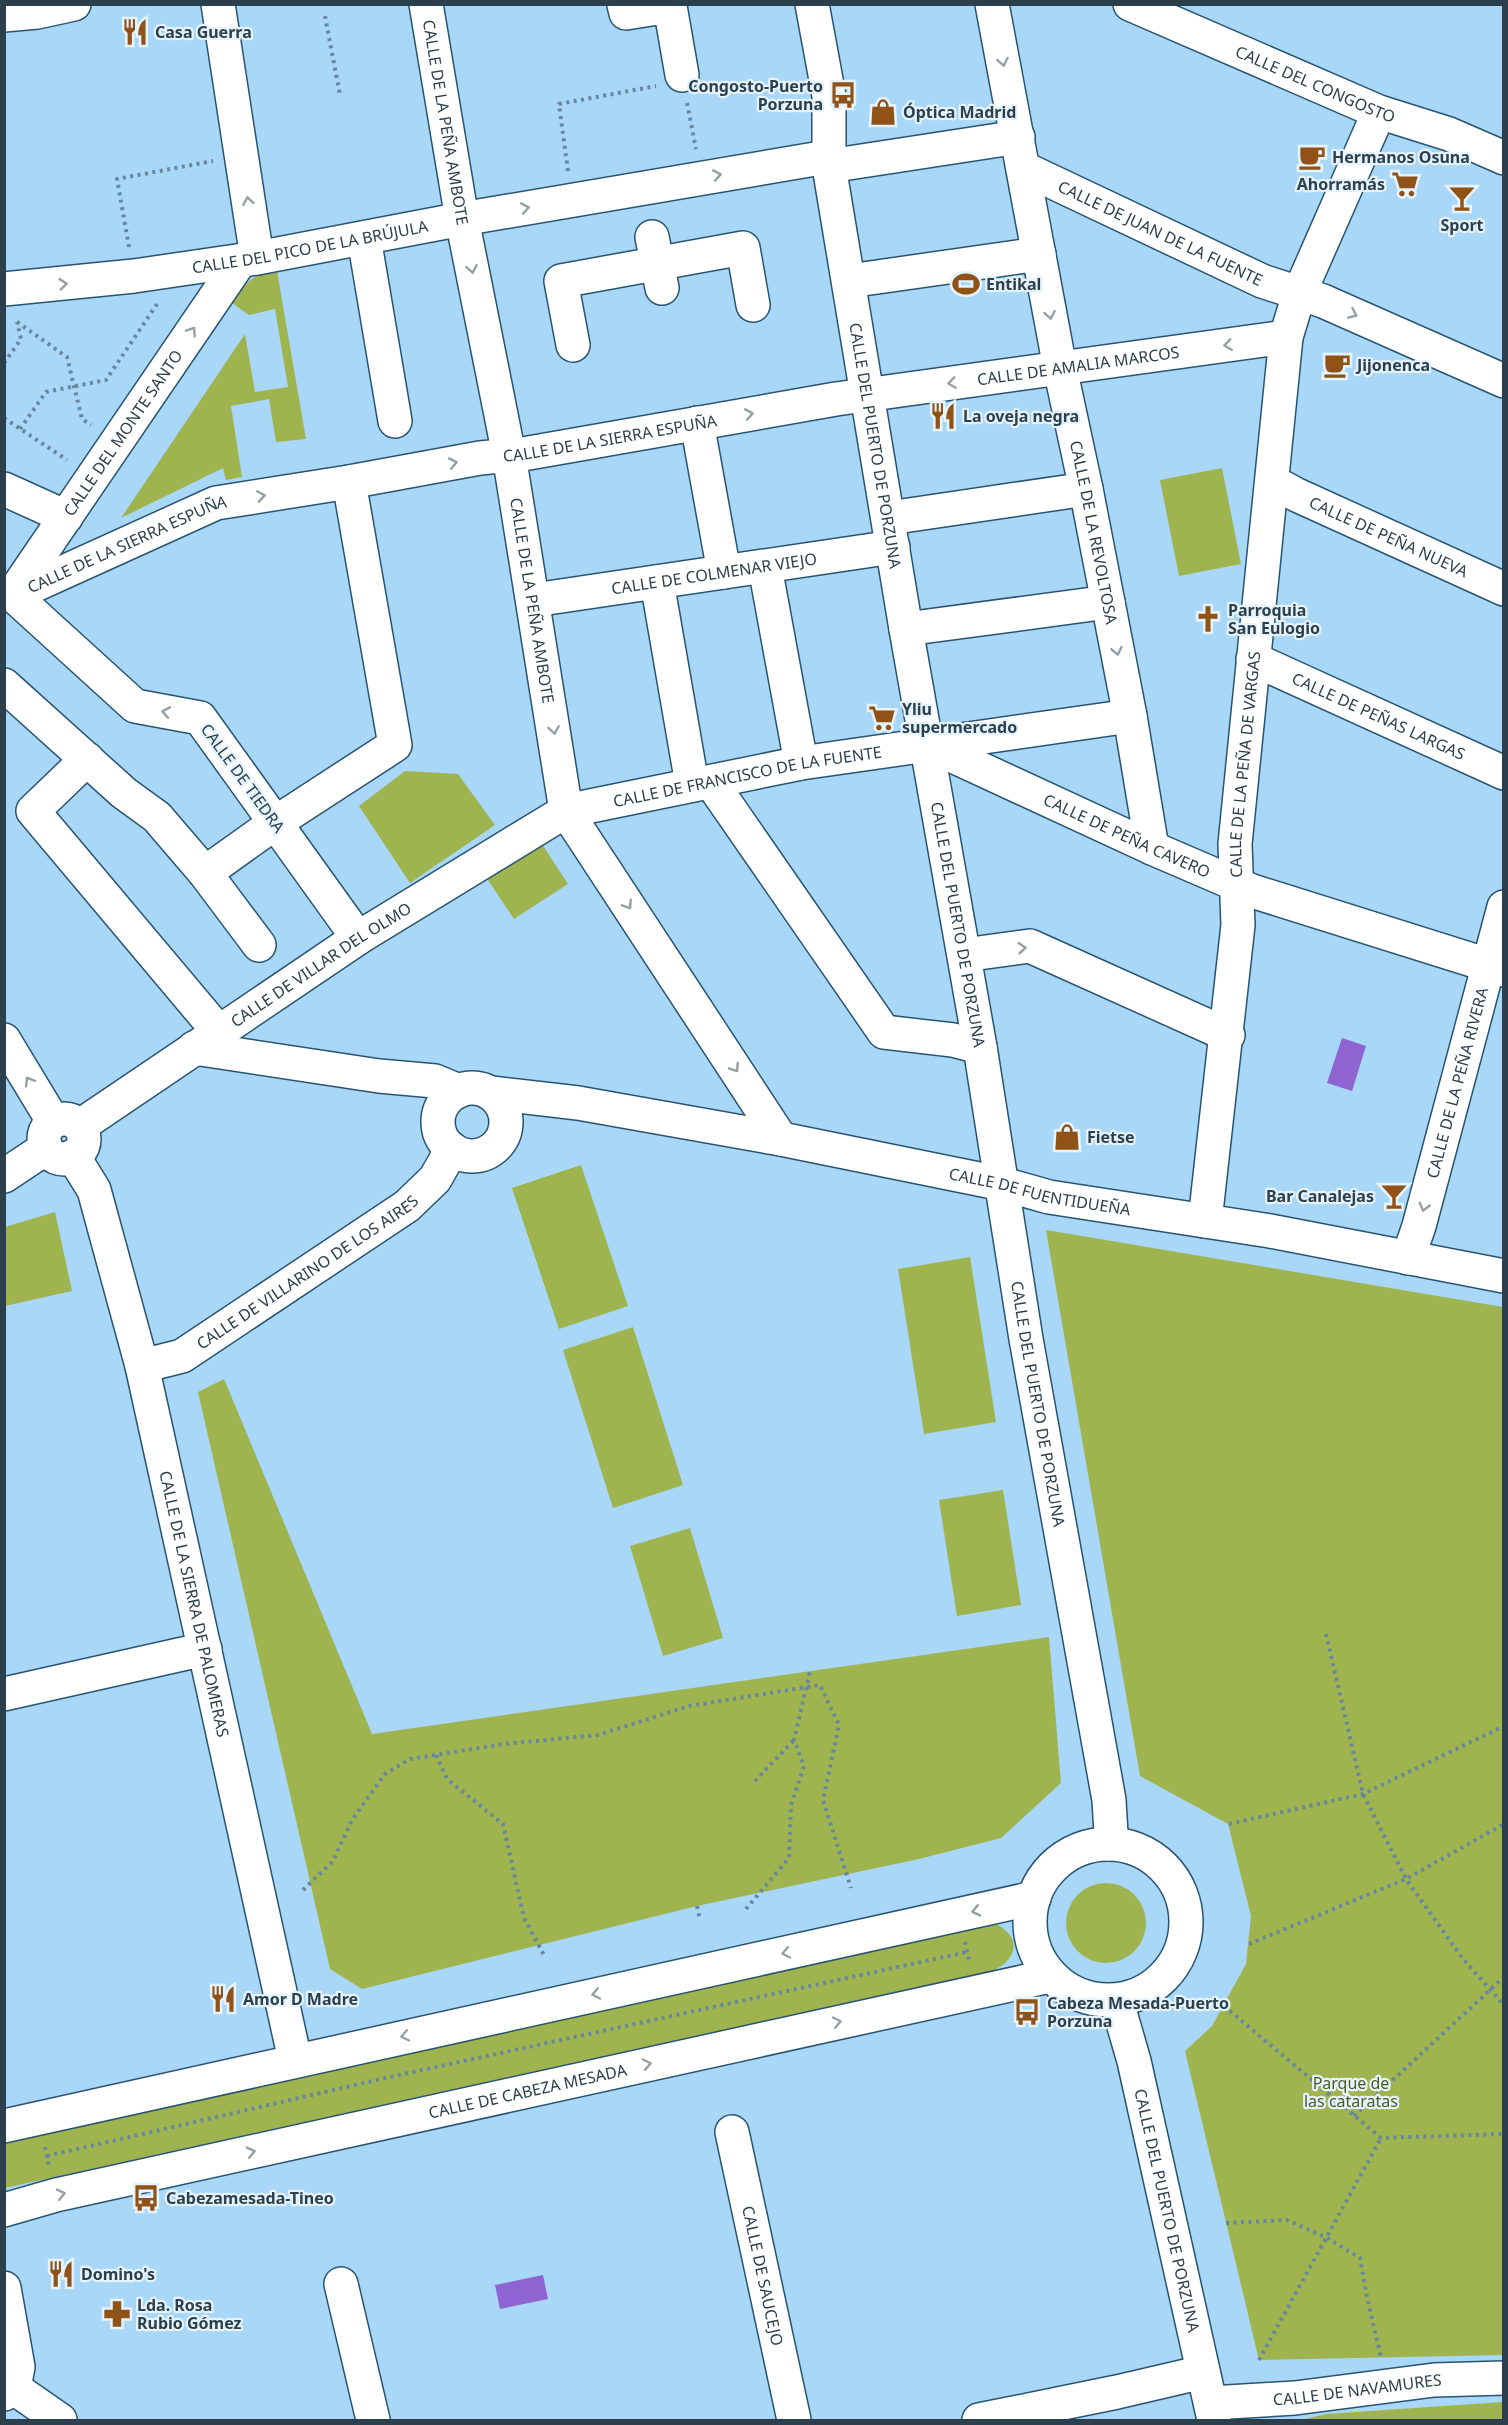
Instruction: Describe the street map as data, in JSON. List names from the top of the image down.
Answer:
{
  "streets": {
    "street": [
      "CALLE DEL CONGOSTO",
      "CALLE DE LA PEÑA AMBOTE",
      "CALLE DE JUAN DE LA FUENTE",
      "CALLE DEL PICO DE LA BRÚJULA",
      "CALLE DE AMALIA MARCOS",
      "CALLE DEL MONTE SANTO",
      "CALLE DE LA SIERRA ESPUÑA",
      "CALLE DEL PUERTO DE PORZUNA",
      "CALLE DE LA REVOLTOSA",
      "CALLE DE PEÑA NUEVA",
      "CALLE DE COLMENAR VIEJO",
      "CALLE DE PEÑAS LARGAS",
      "CALLE DE LA PEÑA DE VARGAS",
      "CALLE DE FRANCISCO DE LA FUENTE",
      "CALLE DE TIEDRA",
      "CALLE DE PEÑA CAVERO",
      "CALLE DE VILLAR DEL OLMO",
      "CALLE DE LA PEÑA RIVERA",
      "CALLE DE FUENTIDUEÑA",
      "CALLE DE VILLARINO DE LOS AIRES",
      "CALLE DE LA SIERRA DE PALOMERAS",
      "CALLE DE CABEZA MESADA",
      "CALLE DE SAUCEJO",
      "CALLE DE NAVAMURES"
    ]
  },
  "crossings": [
    ["CALLE DEL CONGOSTO", "CALLE DE LA PEÑA DE VARGAS"],
    ["CALLE DE LA PEÑA AMBOTE", "CALLE DEL PICO DE LA BRÚJULA"],
    ["CALLE DE LA PEÑA AMBOTE", "CALLE DE LA SIERRA ESPUÑA"],
    ["CALLE DE LA PEÑA AMBOTE", "CALLE DE COLMENAR VIEJO"],
    ["CALLE DE LA PEÑA AMBOTE", "CALLE DE FRANCISCO DE LA FUENTE"],
    ["CALLE DE LA PEÑA AMBOTE", "CALLE DE VILLAR DEL OLMO"],
    ["CALLE DE LA PEÑA AMBOTE", "CALLE DE FUENTIDUEÑA"],
    ["CALLE DE JUAN DE LA FUENTE", "CALLE DEL PICO DE LA BRÚJULA"],
    ["CALLE DE JUAN DE LA FUENTE", "CALLE DE LA REVOLTOSA"],
    ["CALLE DE JUAN DE LA FUENTE", "CALLE DE LA PEÑA DE VARGAS"],
    ["CALLE DEL PICO DE LA BRÚJULA", "CALLE DEL MONTE SANTO"],
    ["CALLE DEL PICO DE LA BRÚJULA", "CALLE DEL PUERTO DE PORZUNA"],
    ["CALLE DEL PICO DE LA BRÚJULA", "CALLE DE LA REVOLTOSA"],
    ["CALLE DE AMALIA MARCOS", "CALLE DE LA SIERRA ESPUÑA"],
    ["CALLE DE AMALIA MARCOS", "CALLE DEL PUERTO DE PORZUNA"],
    ["CALLE DE AMALIA MARCOS", "CALLE DE LA REVOLTOSA"],
    ["CALLE DE AMALIA MARCOS", "CALLE DE LA PEÑA DE VARGAS"],
    ["CALLE DEL MONTE SANTO", "CALLE DE LA SIERRA ESPUÑA"],
    ["CALLE DEL MONTE SANTO", "CALLE DE TIEDRA"],
    ["CALLE DE LA SIERRA ESPUÑA", "CALLE DEL PUERTO DE PORZUNA"],
    ["CALLE DE LA SIERRA ESPUÑA", "CALLE DE TIEDRA"],
    ["CALLE DEL PUERTO DE PORZUNA", "CALLE DE COLMENAR VIEJO"],
    ["CALLE DEL PUERTO DE PORZUNA", "CALLE DE FRANCISCO DE LA FUENTE"],
    ["CALLE DEL PUERTO DE PORZUNA", "CALLE DE PEÑA CAVERO"],
    ["CALLE DEL PUERTO DE PORZUNA", "CALLE DE FUENTIDUEÑA"],
    ["CALLE DEL PUERTO DE PORZUNA", "CALLE DE CABEZA MESADA"],
    ["CALLE DEL PUERTO DE PORZUNA", "CALLE DE NAVAMURES"],
    ["CALLE DE LA REVOLTOSA", "CALLE DE COLMENAR VIEJO"],
    ["CALLE DE LA REVOLTOSA", "CALLE DE FRANCISCO DE LA FUENTE"],
    ["CALLE DE LA REVOLTOSA", "CALLE DE PEÑA CAVERO"],
    ["CALLE DE PEÑA NUEVA", "CALLE DE LA PEÑA DE VARGAS"],
    ["CALLE DE PEÑAS LARGAS", "CALLE DE LA PEÑA DE VARGAS"],
    ["CALLE DE LA PEÑA DE VARGAS", "CALLE DE PEÑA CAVERO"],
    ["CALLE DE LA PEÑA DE VARGAS", "CALLE DE FUENTIDUEÑA"],
    ["CALLE DE FRANCISCO DE LA FUENTE", "CALLE DE PEÑA CAVERO"],
    ["CALLE DE FRANCISCO DE LA FUENTE", "CALLE DE VILLAR DEL OLMO"],
    ["CALLE DE TIEDRA", "CALLE DE VILLAR DEL OLMO"],
    ["CALLE DE PEÑA CAVERO", "CALLE DE LA PEÑA RIVERA"],
    ["CALLE DE VILLAR DEL OLMO", "CALLE DE LA SIERRA DE PALOMERAS"],
    ["CALLE DE LA PEÑA RIVERA", "CALLE DE FUENTIDUEÑA"],
    ["CALLE DE FUENTIDUEÑA", "CALLE DE VILLARINO DE LOS AIRES"],
    ["CALLE DE VILLARINO DE LOS AIRES", "CALLE DE LA SIERRA DE PALOMERAS"]
  ],
  "one_way": [
    "CALLE DE JUAN DE LA FUENTE",
    "CALLE DEL PICO DE LA BRÚJULA",
    "CALLE DEL MONTE SANTO",
    "CALLE DE LA SIERRA ESPUÑA",
    "CALLE DE LA REVOLTOSA",
    "CALLE DE LA PEÑA RIVERA"
  ],
  "parks": ["Parque de las cataratas"],
  "places": {
    "restaurant": [
      "Casa Guerra",
      "La oveja negra",
      "Amor D Madre",
      "Domino's"
    ],
    "bus stop": ["Congosto-Puerto Porzuna", "Cabeza Mesada-Puerto Porzuna", "Cabezamesada-Tineo"],
    "shop": ["Óptica Madrid", "Fietse"],
    "cafe": ["Hermanos Osuna", "Jijonenca"],
    "supermarket": ["Ahorramás", "Yliu supermercado"],
    "bar": ["Sport", "Bar Canalejas"],
    "sports": ["Entikal"],
    "church": ["Parroquia San Eulogio"],
    "pharmacy": ["Lda. Rosa Rubio Gómez"]
  }
}
